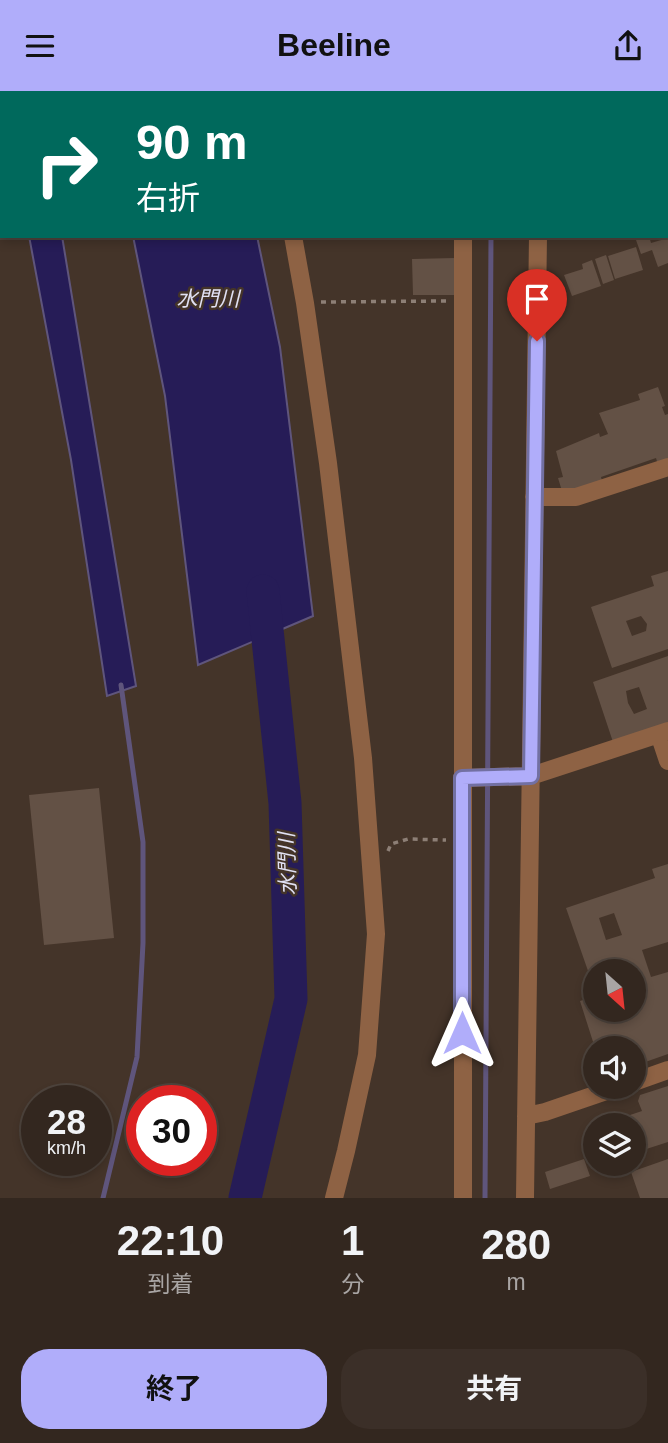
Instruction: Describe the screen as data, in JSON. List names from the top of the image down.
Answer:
{
  "water": ["水門川"],
  "north": "bottom right",
  "page": {
    "header": "Beeline",
    "turn": ["90 m", "右折"],
    "speed": "28 km/h",
    "limit": "30",
    "eta": [
      "22:10",
      "到着",
      "1",
      "分",
      "280",
      "m"
    ],
    "buttons": ["終了", "共有"]
  }
}
